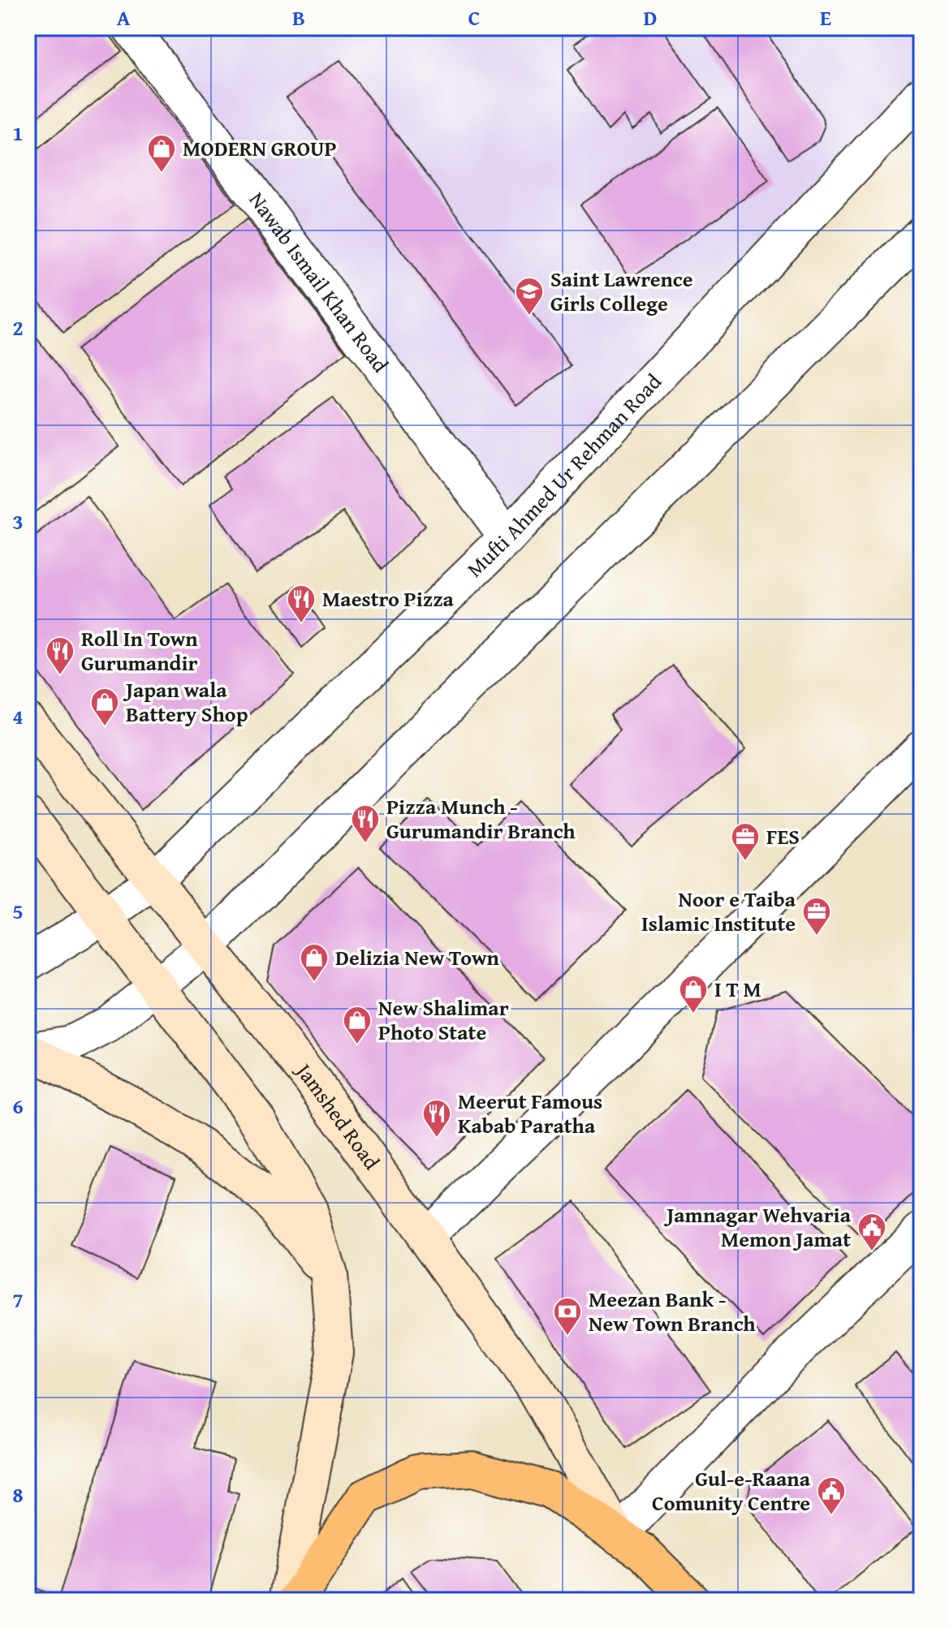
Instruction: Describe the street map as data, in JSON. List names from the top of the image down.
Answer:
{
  "streets": {
    "main road": ["Jamshed Road"],
    "street": ["Nawab Ismail Khan Road", "Mufti Ahmed Ur Rehman Road"]
  },
  "crossings": [
    ["Nawab Ismail Khan Road", "Mufti Ahmed Ur Rehman Road"],
    ["Mufti Ahmed Ur Rehman Road", "Jamshed Road"]
  ],
  "places": {
    "shop": [
      "MODERN GROUP",
      "Japan wala Battery Shop",
      "Delizia New Town",
      "I T M",
      "New Shalimar Photo State"
    ],
    "school or university": ["Saint Lawrence Girls College"],
    "restaurant": [
      "Maestro Pizza",
      "Roll In Town Gurumandir",
      "Pizza Munch - Gurumandir Branch",
      "Meerut Famous Kabab Paratha"
    ],
    "office": ["FES", "Noor e Taiba Islamic Institute"],
    "public building": ["Jamnagar Wehvaria Memon Jamat", "Gul-e-Raana Comunity Centre"],
    "bank": ["Meezan Bank - New Town Branch"]
  },
  "grid": {
    "columns": [
      "A",
      "B",
      "C",
      "D",
      "E"
    ],
    "rows": [
      "1",
      "2",
      "3",
      "4",
      "5",
      "6",
      "7",
      "8"
    ]
  }
}
